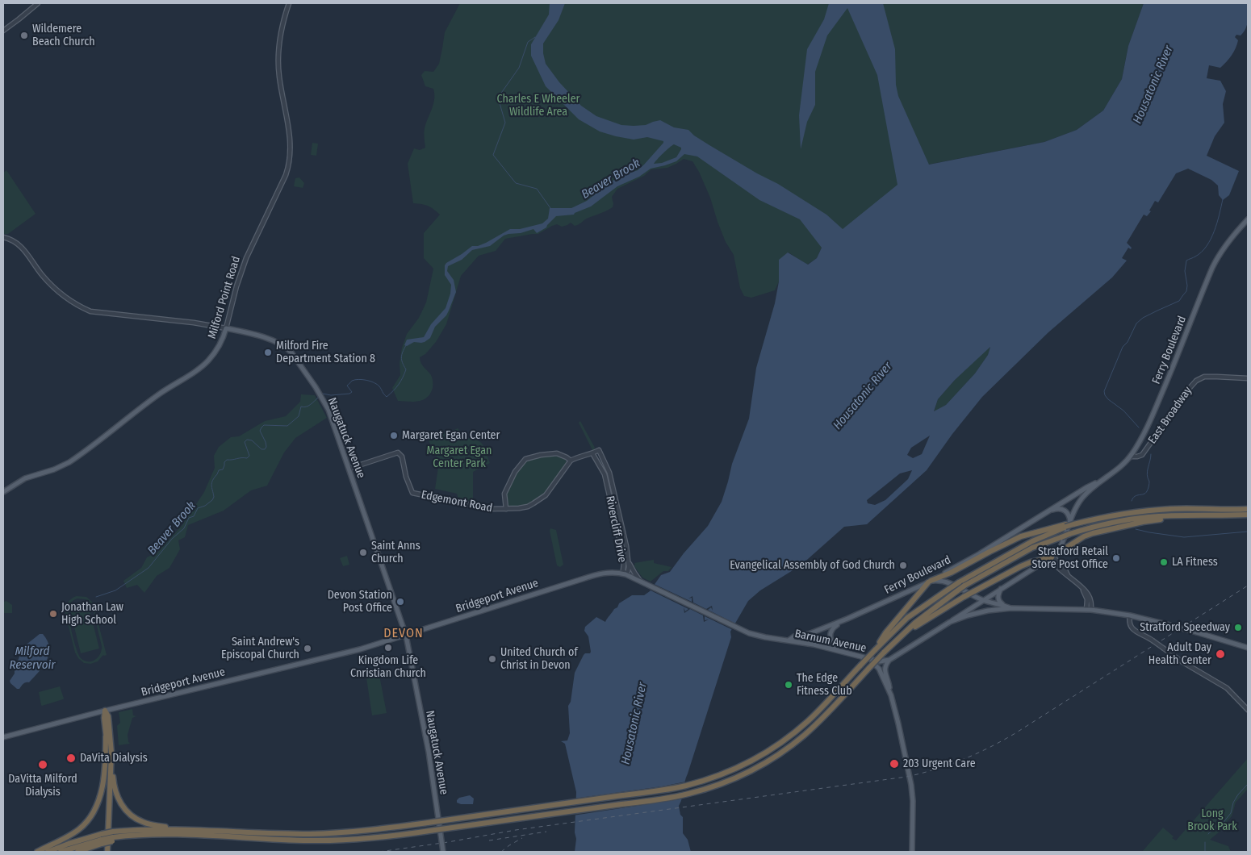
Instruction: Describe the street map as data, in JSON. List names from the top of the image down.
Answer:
{
  "streets": {
    "main road": [
      "Milford Point Road",
      "Ferry Boulevard",
      "Naugatuck Avenue",
      "Bridgeport Avenue",
      "Barnum Avenue"
    ],
    "street": ["East Broadway", "Edgemont Road", "Rivercliff Drive"]
  },
  "crossings": [
    ["Milford Point Road", "Naugatuck Avenue"],
    ["Ferry Boulevard", "East Broadway"],
    ["Ferry Boulevard", "Barnum Avenue"],
    ["Naugatuck Avenue", "Edgemont Road"],
    ["Naugatuck Avenue", "Bridgeport Avenue"],
    ["Rivercliff Drive", "Bridgeport Avenue"],
    ["Rivercliff Drive", "Barnum Avenue"],
    ["Bridgeport Avenue", "Barnum Avenue"]
  ],
  "districts": ["DEVON"],
  "water": ["Housatonic River", "Beaver Brook", "Milford Reservoir"],
  "parks": ["Charles E Wheeler Wildlife Area", "Margaret Egan Center Park", "Long Brook Park"],
  "places": [
    "Wildemere Beach Church",
    "Milford Fire Department Station 8",
    "Margaret Egan Center",
    "Saint Anns Church",
    "Stratford Retail Store Post Office",
    "LA Fitness",
    "Evangelical Assembly of God Church",
    "Devon Station Post Office",
    "Jonathan Law High School",
    "Stratford Speedway",
    "Kingdom Life Cnristian Church",
    "Saint Andrew's Episcopal Church",
    "Adult Day Health Center",
    "United Church of Christ in Devon",
    "The Edge Fitness Club",
    "DaVita Dialysis",
    "203 Urgent Care",
    "DaVitta Milford Dialysis"
  ]
}
